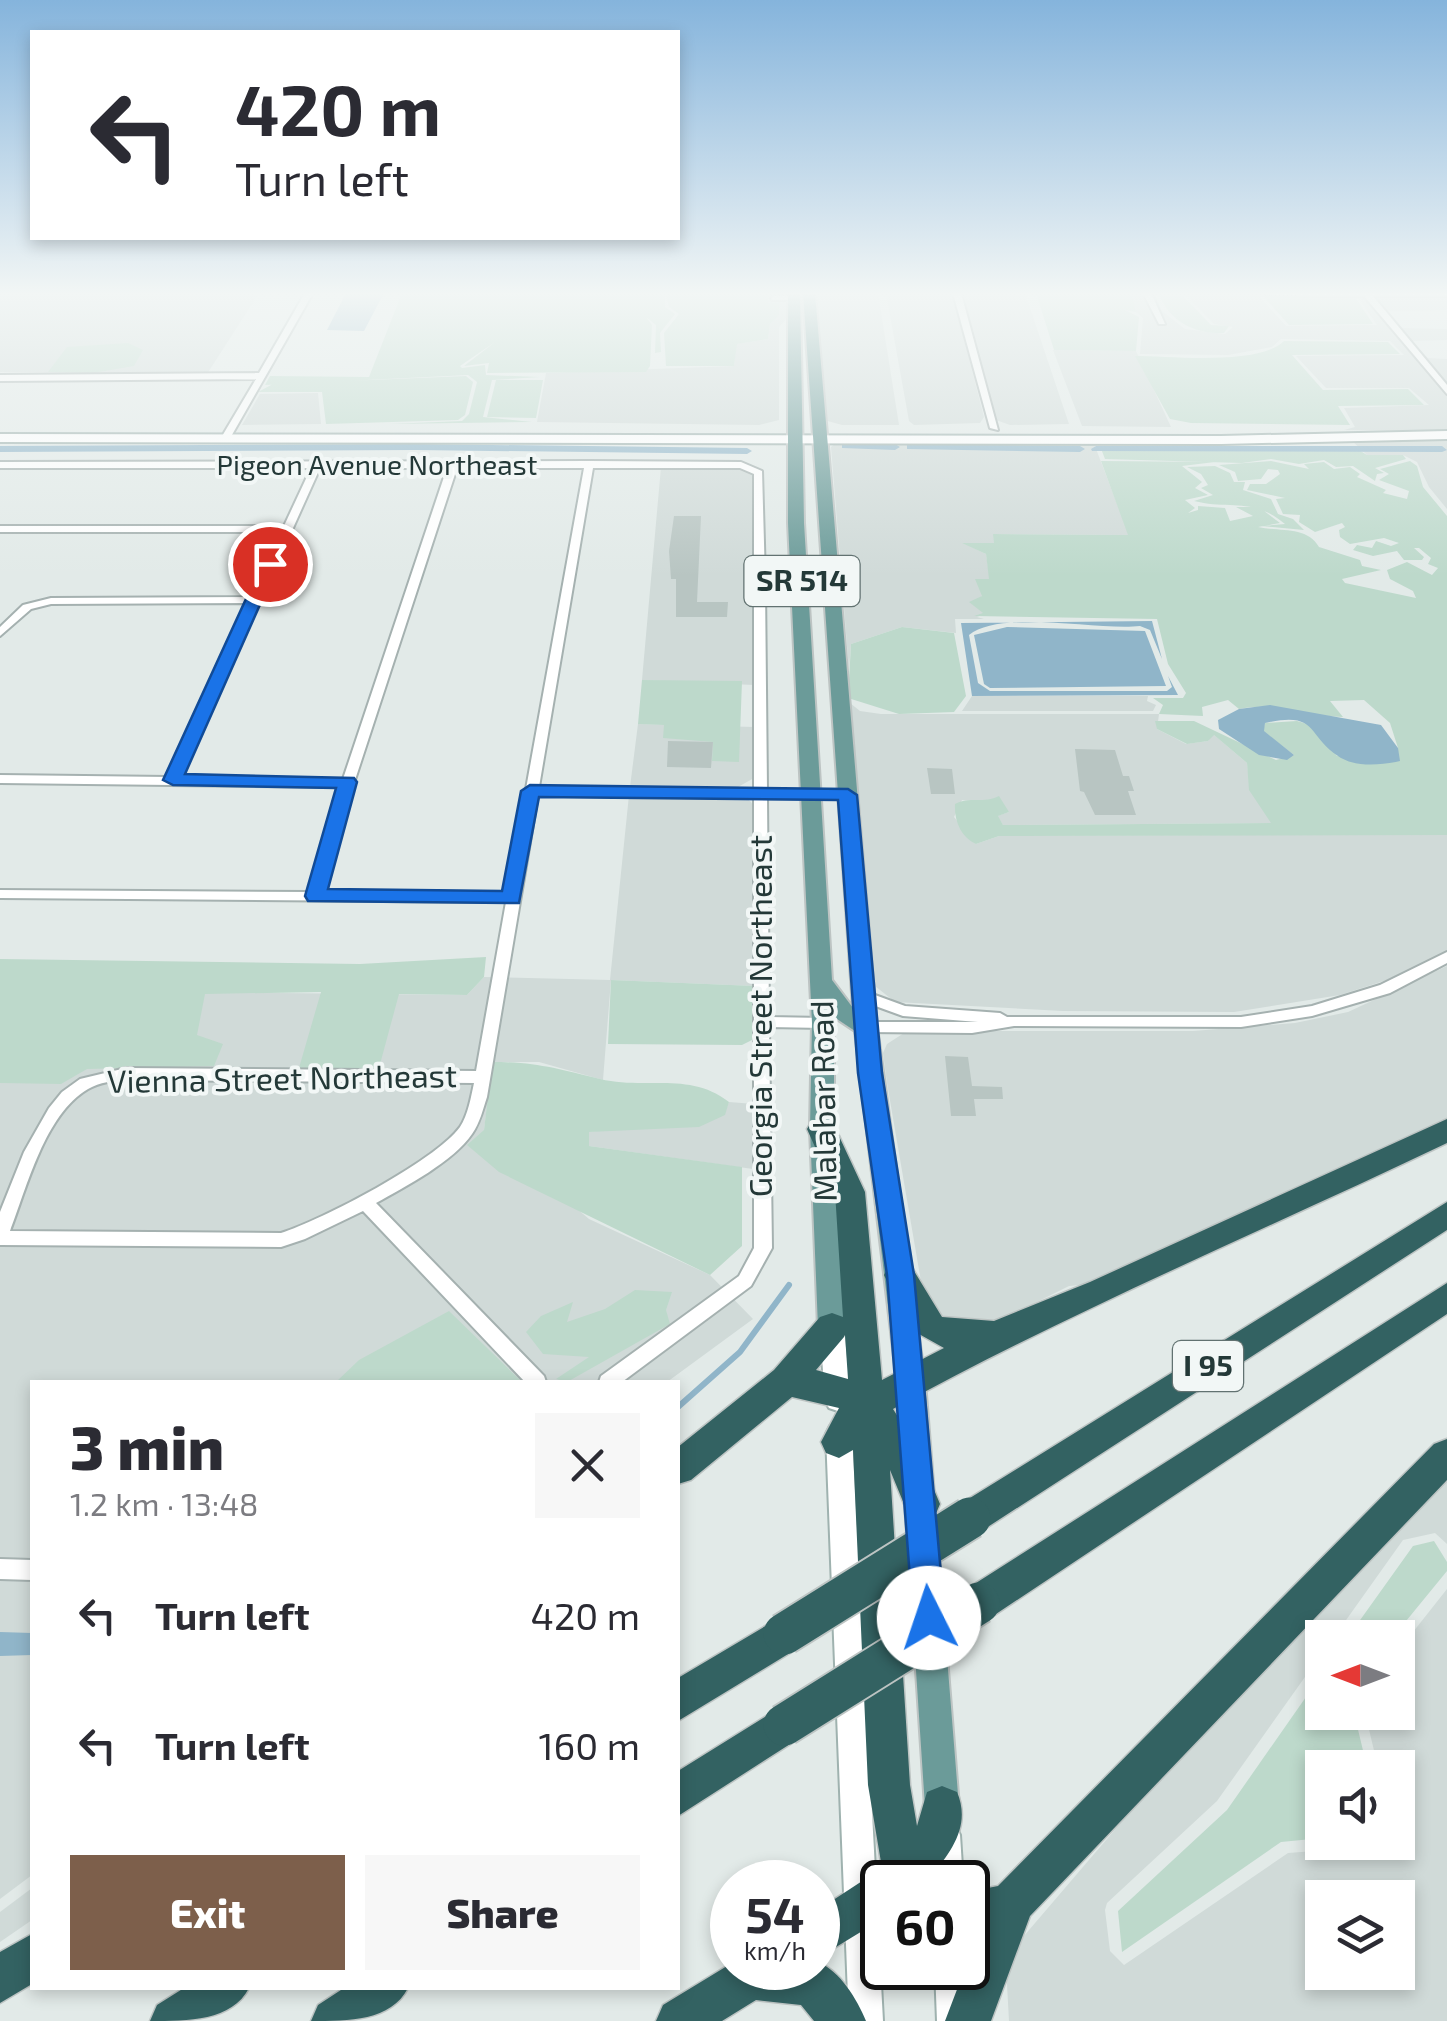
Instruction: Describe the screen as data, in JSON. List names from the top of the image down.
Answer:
{
  "streets": {
    "highway": ["I 95"],
    "main road": ["SR 514", "Malabar Road"],
    "street": ["Pigeon Avenue Northeast", "Georgia Street Northeast", "Vienna Street Northeast"]
  },
  "crossings": [
    ["Pigeon Avenue Northeast", "Georgia Street Northeast"]
  ],
  "north": "left",
  "page": {
    "turn": ["420 m", "Turn left"],
    "heading": ["3 min", "1.2 km · 13:48"],
    "list": [
      {
        "name": "Turn left",
        "value": "420 m"
      },
      {
        "name": "Turn left",
        "value": "160 m"
      }
    ],
    "buttons": ["Exit", "Share"],
    "speed": "54 km/h",
    "limit": "60"
  }
}
